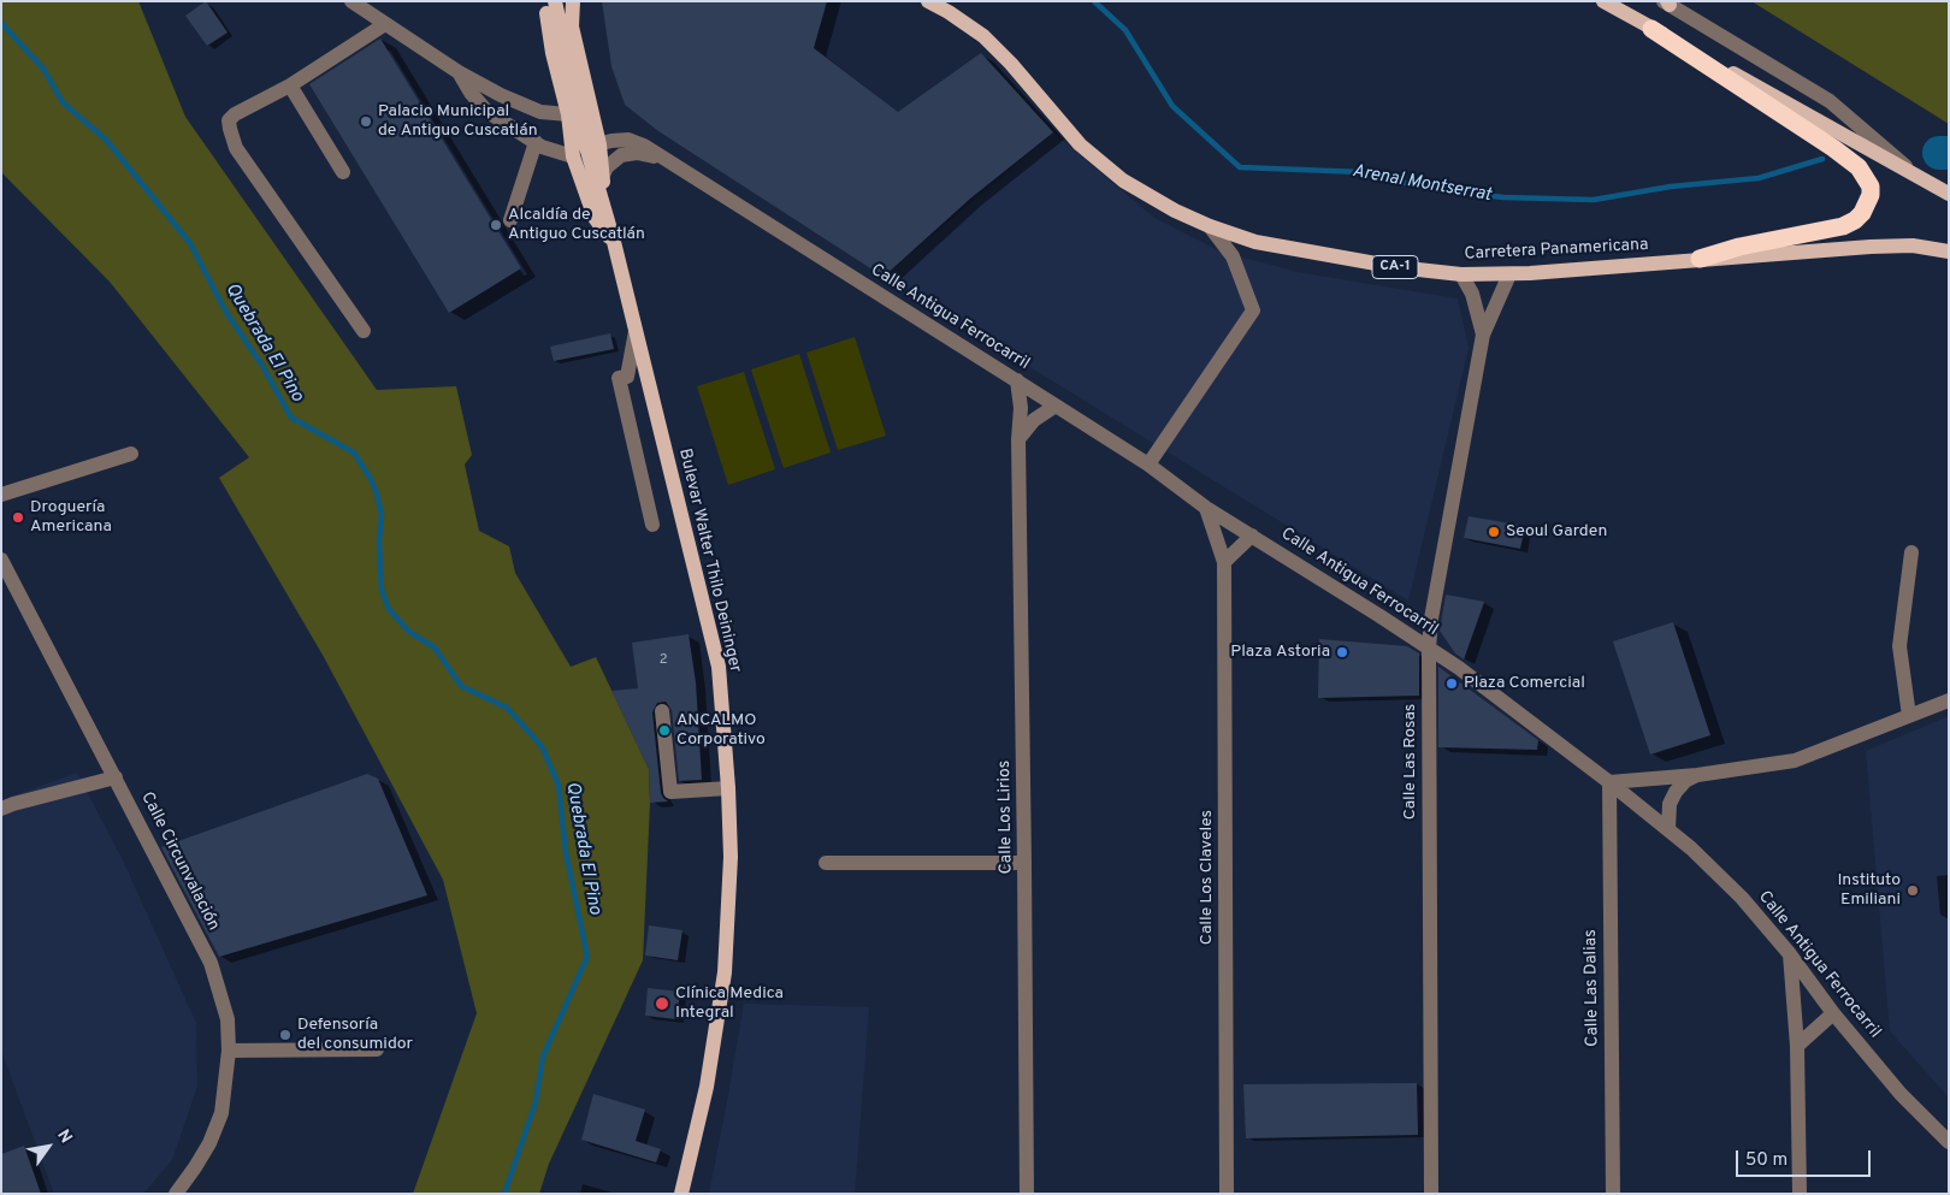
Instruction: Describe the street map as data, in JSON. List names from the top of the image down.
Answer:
{
  "streets": {
    "main road": ["Carretera Panamericana", "CA-1", "Bulevar Walter Thilo Deininger"],
    "street": [
      "Calle Antigua Ferrocarril",
      "Calle Las Rosas",
      "Calle Los Lirios",
      "Calle Circunvalación",
      "Calle Los Claveles",
      "Calle Las Dalias"
    ]
  },
  "crossings": [
    ["Carretera Panamericana", "Calle Las Rosas"],
    ["Calle Antigua Ferrocarril", "Bulevar Walter Thilo Deininger"],
    ["Calle Antigua Ferrocarril", "Calle Las Rosas"],
    ["Calle Antigua Ferrocarril", "Calle Los Lirios"],
    ["Calle Antigua Ferrocarril", "Calle Los Claveles"],
    ["Calle Antigua Ferrocarril", "Calle Las Dalias"]
  ],
  "water": ["Arenal Montserrat", "Quebrada El Pino"],
  "places": [
    "Palacio Municipal de Antiguo Cuscatlán",
    "Alcaldía de Antiguo Cuscatlán",
    "Droguería Americana",
    "Seoul Garden",
    "Plaza Astoria",
    "Plaza Comercial",
    "ANCALMO Corporativo",
    "Instituto Emiliani",
    "Clínica Medica Integral",
    "Defensoría del consumidor"
  ],
  "house_numbers": ["2"],
  "scale_bar": "50 m",
  "north": "top right"
}
